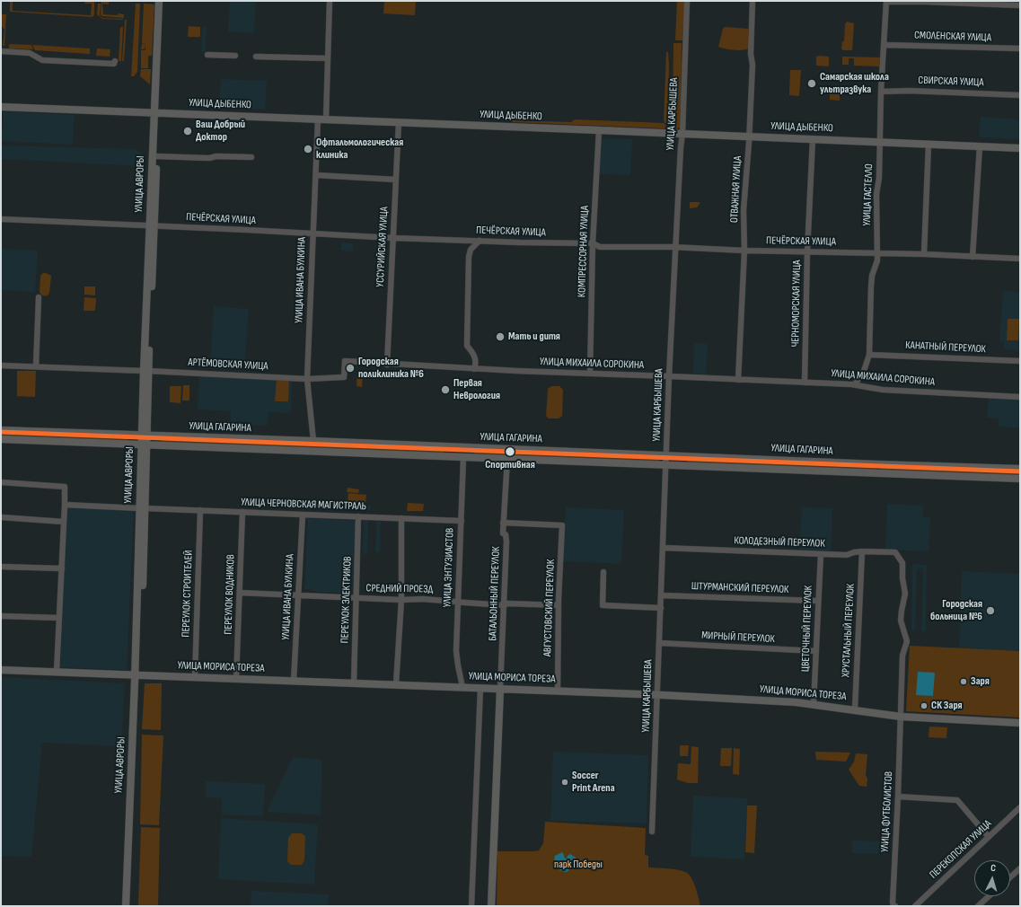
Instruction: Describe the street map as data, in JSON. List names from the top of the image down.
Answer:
{
  "streets": {
    "main road": [
      "УЛИЦА ДЫБЕНКО",
      "УЛИЦА АВРОРЫ",
      "УЛИЦА ГАГАРИНА",
      "УЛИЦА ЭНТУЗИАСТОВ",
      "УЛИЦА МОРИСА ТОРЕЗА"
    ],
    "street": [
      "СМОЛЕНСКАЯ УЛИЦА",
      "СВИРСКАЯ УЛИЦА",
      "УЛИЦА КАРБЫШЕВА",
      "ОТВАЖНАЯ УЛИЦА",
      "УЛИЦА ГАСТЕЛЛО",
      "ПЕЧЁРСКАЯ УЛИЦА",
      "УССУРИЙСКАЯ УЛИЦА",
      "КОМПРЕССОРНАЯ УЛИЦА",
      "УЛИЦА ИВАНА БУЛКИНА",
      "ЧЕРНОМОРСКАЯ УЛИЦА",
      "КАНАТНЫЙ ПЕРЕУЛОК",
      "УЛИЦА МИХАИЛА СОРОКИНА",
      "АРТЁМОВСКАЯ УЛИЦА",
      "УЛИЦА ЧЕРНОВСКАЯ МАГИСТРАЛЬ",
      "КОЛОДЕЗНЫЙ ПЕРЕУЛОК",
      "ШТУРМАНСКИЙ ПЕРЕУЛОК",
      "СРЕДНИЙ ПРОЕЗД",
      "ПЕРЕУЛОК СТРОИТЕЛЕЙ",
      "БАТАЛЬОННЫЙ ПЕРЕУЛОК",
      "ПЕРЕУЛОК ВОДНИКОВ",
      "ПЕРЕУЛОК ЭЛЕКТРИКОВ",
      "АВГУСТОВСКИЙ ПЕРЕУЛОК",
      "ЦВЕТОЧНЫЙ ПЕРЕУЛОК",
      "ХРУСТАЛЬНЫЙ ПЕРЕУЛОК",
      "МИРНЫЙ ПЕРЕУЛОК",
      "УЛИЦА ФУТБОЛИСТОВ",
      "ПЕРЕКОПСКАЯ УЛИЦА"
    ]
  },
  "crossings": [
    ["СМОЛЕНСКАЯ УЛИЦА", "УЛИЦА ГАСТЕЛЛО"],
    ["СВИРСКАЯ УЛИЦА", "УЛИЦА ГАСТЕЛЛО"],
    ["УЛИЦА ДЫБЕНКО", "УЛИЦА КАРБЫШЕВА"],
    ["УЛИЦА ДЫБЕНКО", "УЛИЦА АВРОРЫ"],
    ["УЛИЦА ДЫБЕНКО", "ОТВАЖНАЯ УЛИЦА"],
    ["УЛИЦА ДЫБЕНКО", "УЛИЦА ГАСТЕЛЛО"],
    ["УЛИЦА ДЫБЕНКО", "УССУРИЙСКАЯ УЛИЦА"],
    ["УЛИЦА ДЫБЕНКО", "КОМПРЕССОРНАЯ УЛИЦА"],
    ["УЛИЦА ДЫБЕНКО", "УЛИЦА ИВАНА БУЛКИНА"],
    ["УЛИЦА ДЫБЕНКО", "ЧЕРНОМОРСКАЯ УЛИЦА"],
    ["УЛИЦА КАРБЫШЕВА", "ПЕЧЁРСКАЯ УЛИЦА"],
    ["УЛИЦА КАРБЫШЕВА", "УЛИЦА МИХАИЛА СОРОКИНА"],
    ["УЛИЦА КАРБЫШЕВА", "УЛИЦА ГАГАРИНА"],
    ["УЛИЦА КАРБЫШЕВА", "КОЛОДЕЗНЫЙ ПЕРЕУЛОК"],
    ["УЛИЦА КАРБЫШЕВА", "ШТУРМАНСКИЙ ПЕРЕУЛОК"],
    ["УЛИЦА КАРБЫШЕВА", "МИРНЫЙ ПЕРЕУЛОК"],
    ["УЛИЦА КАРБЫШЕВА", "УЛИЦА МОРИСА ТОРЕЗА"],
    ["УЛИЦА АВРОРЫ", "ПЕЧЁРСКАЯ УЛИЦА"],
    ["УЛИЦА АВРОРЫ", "АРТЁМОВСКАЯ УЛИЦА"],
    ["УЛИЦА АВРОРЫ", "УЛИЦА ГАГАРИНА"],
    ["УЛИЦА АВРОРЫ", "УЛИЦА ЧЕРНОВСКАЯ МАГИСТРАЛЬ"],
    ["УЛИЦА АВРОРЫ", "УЛИЦА МОРИСА ТОРЕЗА"],
    ["ОТВАЖНАЯ УЛИЦА", "ПЕЧЁРСКАЯ УЛИЦА"],
    ["ОТВАЖНАЯ УЛИЦА", "УЛИЦА МИХАИЛА СОРОКИНА"],
    ["УЛИЦА ГАСТЕЛЛО", "ПЕЧЁРСКАЯ УЛИЦА"],
    ["УЛИЦА ГАСТЕЛЛО", "КАНАТНЫЙ ПЕРЕУЛОК"],
    ["УЛИЦА ГАСТЕЛЛО", "УЛИЦА МИХАИЛА СОРОКИНА"],
    ["ПЕЧЁРСКАЯ УЛИЦА", "УССУРИЙСКАЯ УЛИЦА"],
    ["ПЕЧЁРСКАЯ УЛИЦА", "КОМПРЕССОРНАЯ УЛИЦА"],
    ["ПЕЧЁРСКАЯ УЛИЦА", "УЛИЦА ИВАНА БУЛКИНА"],
    ["ПЕЧЁРСКАЯ УЛИЦА", "ЧЕРНОМОРСКАЯ УЛИЦА"],
    ["УССУРИЙСКАЯ УЛИЦА", "УЛИЦА МИХАИЛА СОРОКИНА"],
    ["КОМПРЕССОРНАЯ УЛИЦА", "УЛИЦА МИХАИЛА СОРОКИНА"],
    ["УЛИЦА ИВАНА БУЛКИНА", "УЛИЦА МИХАИЛА СОРОКИНА"],
    ["УЛИЦА ИВАНА БУЛКИНА", "АРТЁМОВСКАЯ УЛИЦА"],
    ["УЛИЦА ИВАНА БУЛКИНА", "УЛИЦА ГАГАРИНА"],
    ["УЛИЦА ИВАНА БУЛКИНА", "УЛИЦА ЧЕРНОВСКАЯ МАГИСТРАЛЬ"],
    ["УЛИЦА ИВАНА БУЛКИНА", "СРЕДНИЙ ПРОЕЗД"],
    ["УЛИЦА ИВАНА БУЛКИНА", "УЛИЦА МОРИСА ТОРЕЗА"],
    ["ЧЕРНОМОРСКАЯ УЛИЦА", "УЛИЦА МИХАИЛА СОРОКИНА"],
    ["УЛИЦА МИХАИЛА СОРОКИНА", "АРТЁМОВСКАЯ УЛИЦА"],
    ["УЛИЦА ГАГАРИНА", "УЛИЦА ЭНТУЗИАСТОВ"],
    ["УЛИЦА ГАГАРИНА", "БАТАЛЬОННЫЙ ПЕРЕУЛОК"],
    ["УЛИЦА ЧЕРНОВСКАЯ МАГИСТРАЛЬ", "УЛИЦА ЭНТУЗИАСТОВ"],
    ["УЛИЦА ЧЕРНОВСКАЯ МАГИСТРАЛЬ", "ПЕРЕУЛОК СТРОИТЕЛЕЙ"],
    ["УЛИЦА ЧЕРНОВСКАЯ МАГИСТРАЛЬ", "ПЕРЕУЛОК ВОДНИКОВ"],
    ["УЛИЦА ЧЕРНОВСКАЯ МАГИСТРАЛЬ", "ПЕРЕУЛОК ЭЛЕКТРИКОВ"],
    ["КОЛОДЕЗНЫЙ ПЕРЕУЛОК", "ЦВЕТОЧНЫЙ ПЕРЕУЛОК"],
    ["КОЛОДЕЗНЫЙ ПЕРЕУЛОК", "ХРУСТАЛЬНЫЙ ПЕРЕУЛОК"],
    ["КОЛОДЕЗНЫЙ ПЕРЕУЛОК", "УЛИЦА ФУТБОЛИСТОВ"],
    ["УЛИЦА ЭНТУЗИАСТОВ", "СРЕДНИЙ ПРОЕЗД"],
    ["УЛИЦА ЭНТУЗИАСТОВ", "УЛИЦА МОРИСА ТОРЕЗА"],
    ["ШТУРМАНСКИЙ ПЕРЕУЛОК", "ЦВЕТОЧНЫЙ ПЕРЕУЛОК"],
    ["СРЕДНИЙ ПРОЕЗД", "БАТАЛЬОННЫЙ ПЕРЕУЛОК"],
    ["СРЕДНИЙ ПРОЕЗД", "ПЕРЕУЛОК ВОДНИКОВ"],
    ["СРЕДНИЙ ПРОЕЗД", "ПЕРЕУЛОК ЭЛЕКТРИКОВ"],
    ["СРЕДНИЙ ПРОЕЗД", "АВГУСТОВСКИЙ ПЕРЕУЛОК"],
    ["ПЕРЕУЛОК СТРОИТЕЛЕЙ", "УЛИЦА МОРИСА ТОРЕЗА"],
    ["БАТАЛЬОННЫЙ ПЕРЕУЛОК", "АВГУСТОВСКИЙ ПЕРЕУЛОК"],
    ["БАТАЛЬОННЫЙ ПЕРЕУЛОК", "УЛИЦА МОРИСА ТОРЕЗА"],
    ["ПЕРЕУЛОК ВОДНИКОВ", "УЛИЦА МОРИСА ТОРЕЗА"],
    ["ПЕРЕУЛОК ЭЛЕКТРИКОВ", "УЛИЦА МОРИСА ТОРЕЗА"],
    ["АВГУСТОВСКИЙ ПЕРЕУЛОК", "УЛИЦА МОРИСА ТОРЕЗА"],
    ["ЦВЕТОЧНЫЙ ПЕРЕУЛОК", "МИРНЫЙ ПЕРЕУЛОК"],
    ["ЦВЕТОЧНЫЙ ПЕРЕУЛОК", "УЛИЦА МОРИСА ТОРЕЗА"],
    ["ХРУСТАЛЬНЫЙ ПЕРЕУЛОК", "УЛИЦА МОРИСА ТОРЕЗА"],
    ["УЛИЦА МОРИСА ТОРЕЗА", "УЛИЦА ФУТБОЛИСТОВ"]
  ],
  "parks": ["парк Победы"],
  "places": [
    "Самарская школа ультразвука",
    "Ваш Добрый Доктор",
    "Офтальмологическая клиника",
    "Мать и дитя",
    "Городская поликлиника №6",
    "Первая Неврология",
    "Спортивная",
    "Городская больница №6",
    "Заря",
    "СК Заря",
    "Soccer Print Arena"
  ],
  "north": "top"
}
